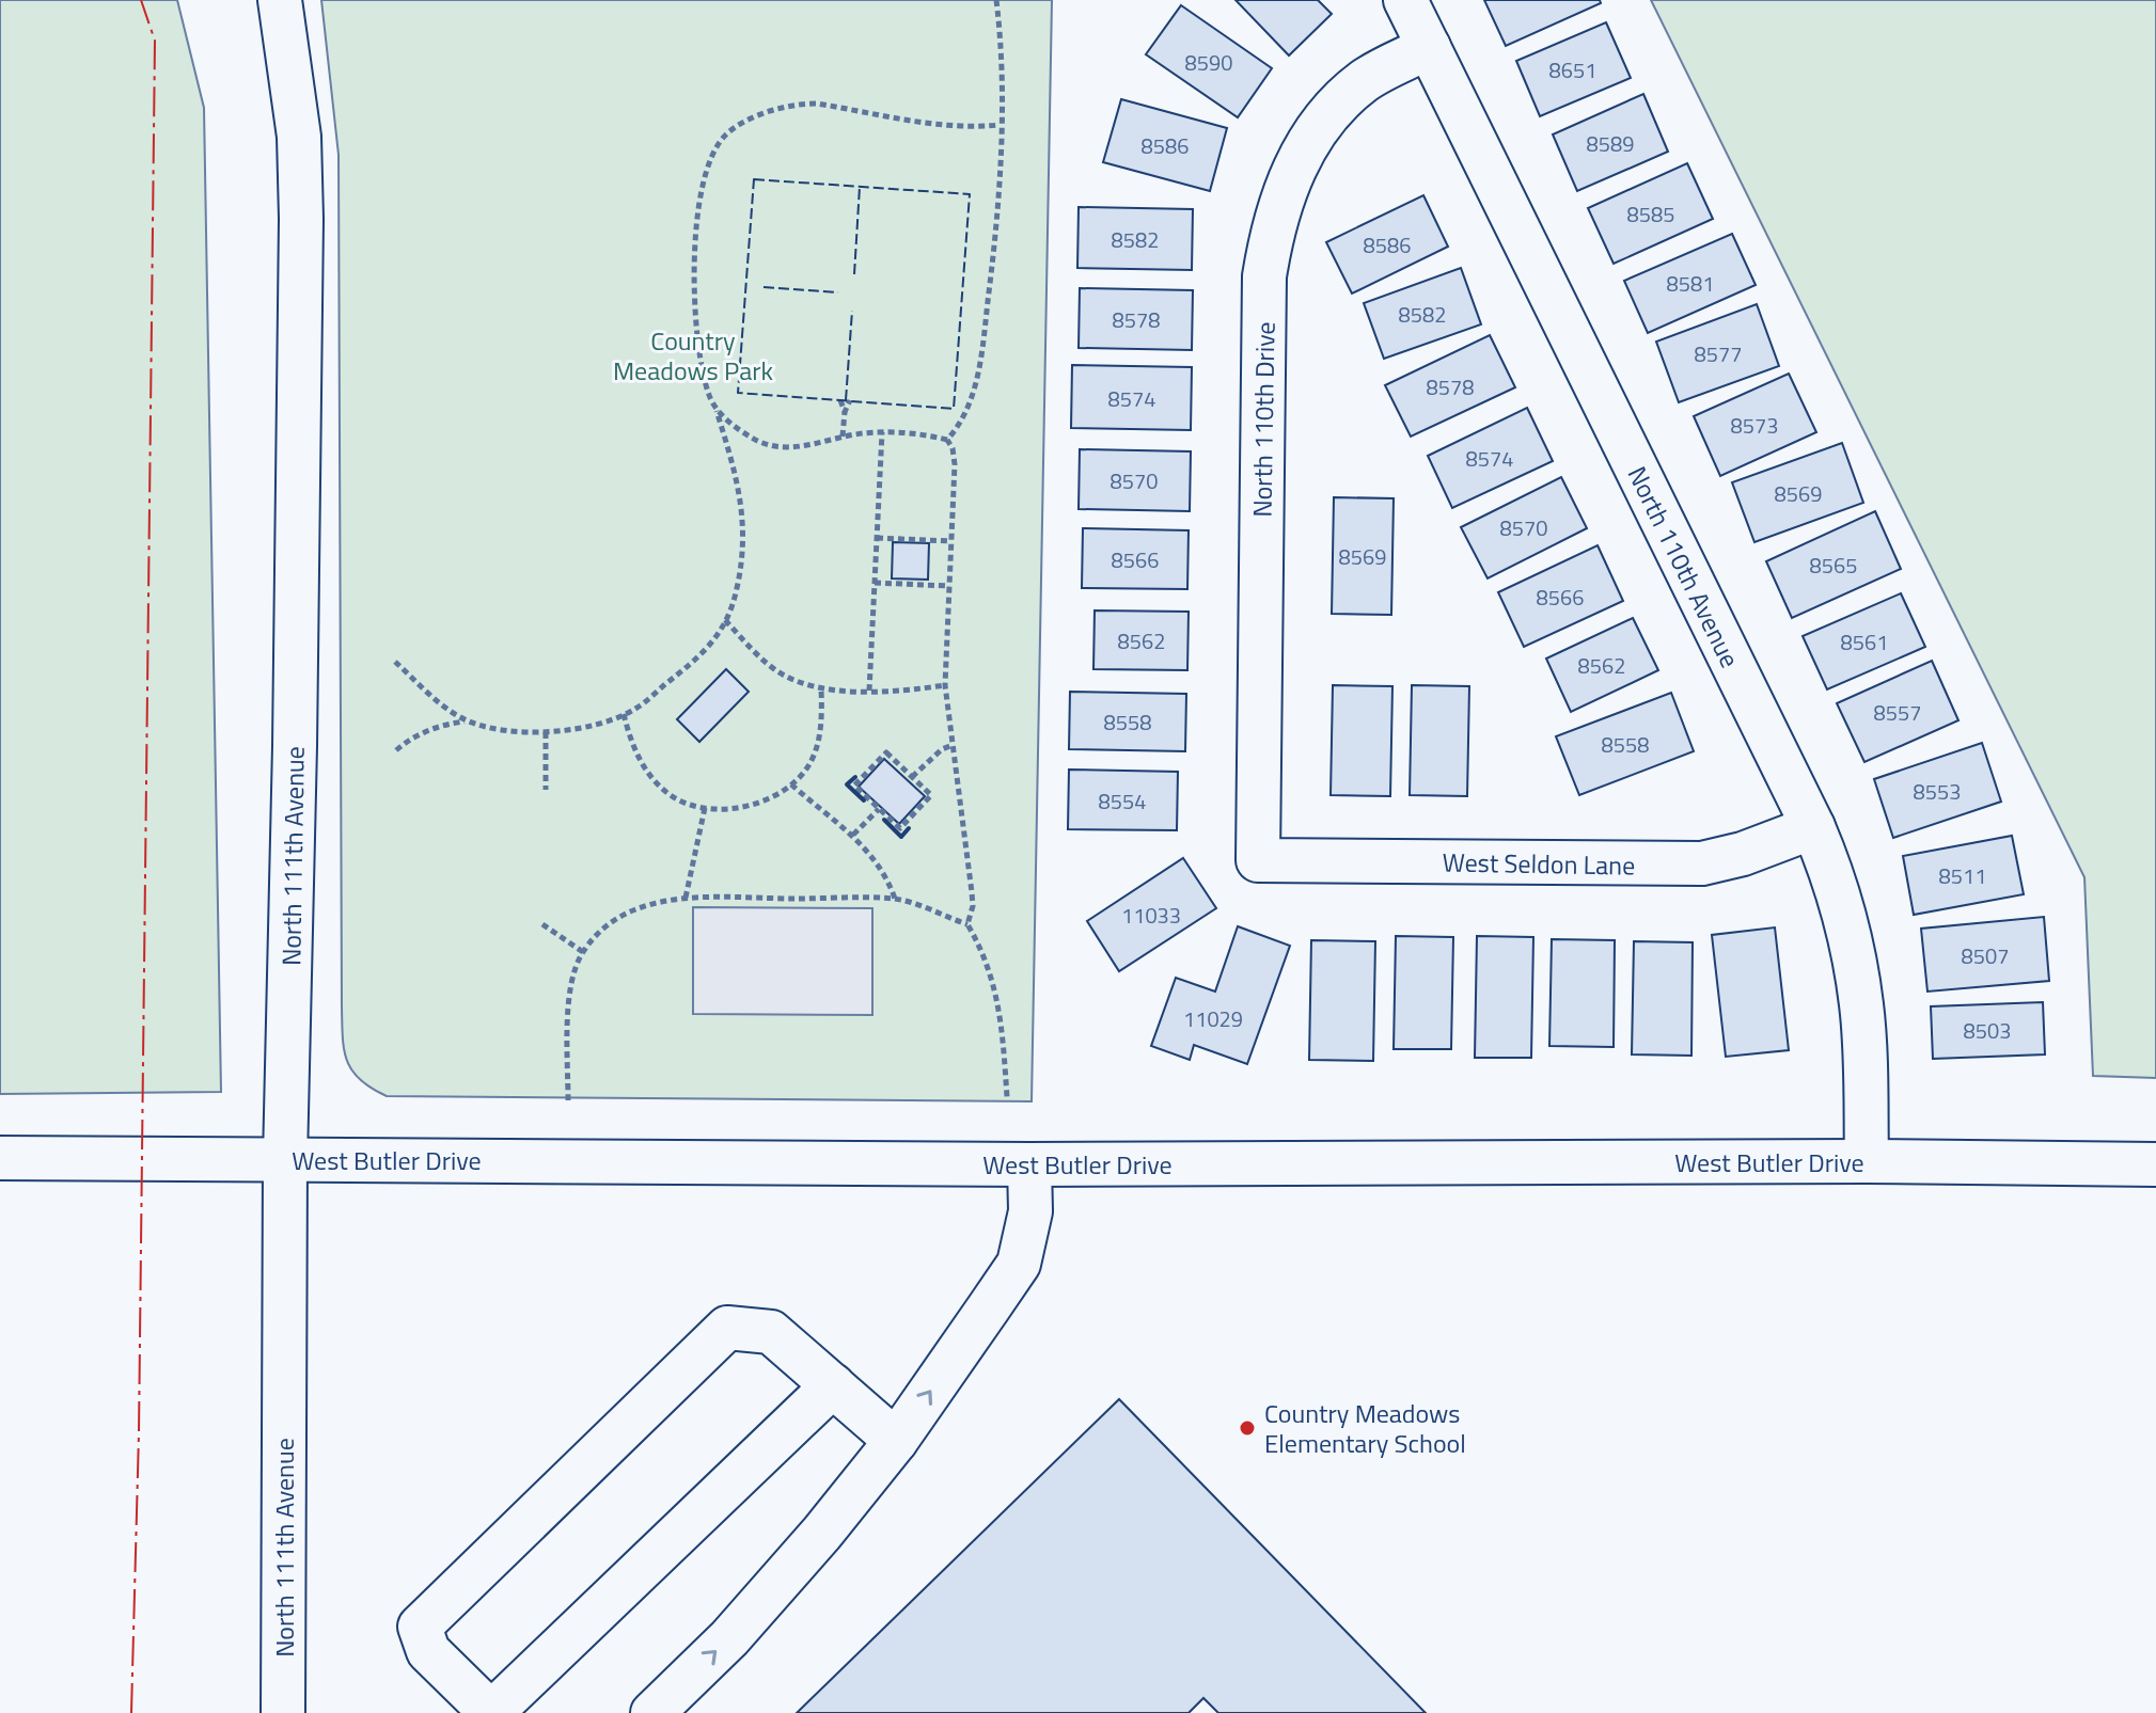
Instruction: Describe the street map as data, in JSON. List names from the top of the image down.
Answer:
{
  "streets": {
    "street": [
      "North 110th Drive",
      "North 110th Avenue",
      "North 111th Avenue",
      "West Seldon Lane",
      "West Butler Drive"
    ]
  },
  "crossings": [
    ["North 110th Drive", "North 110th Avenue"],
    ["North 110th Drive", "West Seldon Lane"],
    ["North 110th Avenue", "West Seldon Lane"],
    ["North 110th Avenue", "West Butler Drive"],
    ["North 111th Avenue", "West Butler Drive"]
  ],
  "parks": ["Country Meadows Park"],
  "places": ["Country Meadows Elementary School"],
  "house_numbers": [
    "8590",
    "8651",
    "8589",
    "8586",
    "8585",
    "8582",
    "8586",
    "8581",
    "8582",
    "8578",
    "8577",
    "8578",
    "8574",
    "8573",
    "8574",
    "8570",
    "8569",
    "8570",
    "8569",
    "8566",
    "8565",
    "8566",
    "8562",
    "8561",
    "8562",
    "8557",
    "8558",
    "8558",
    "8553",
    "8554",
    "8511",
    "11033",
    "8507",
    "11029",
    "8503"
  ]
}
